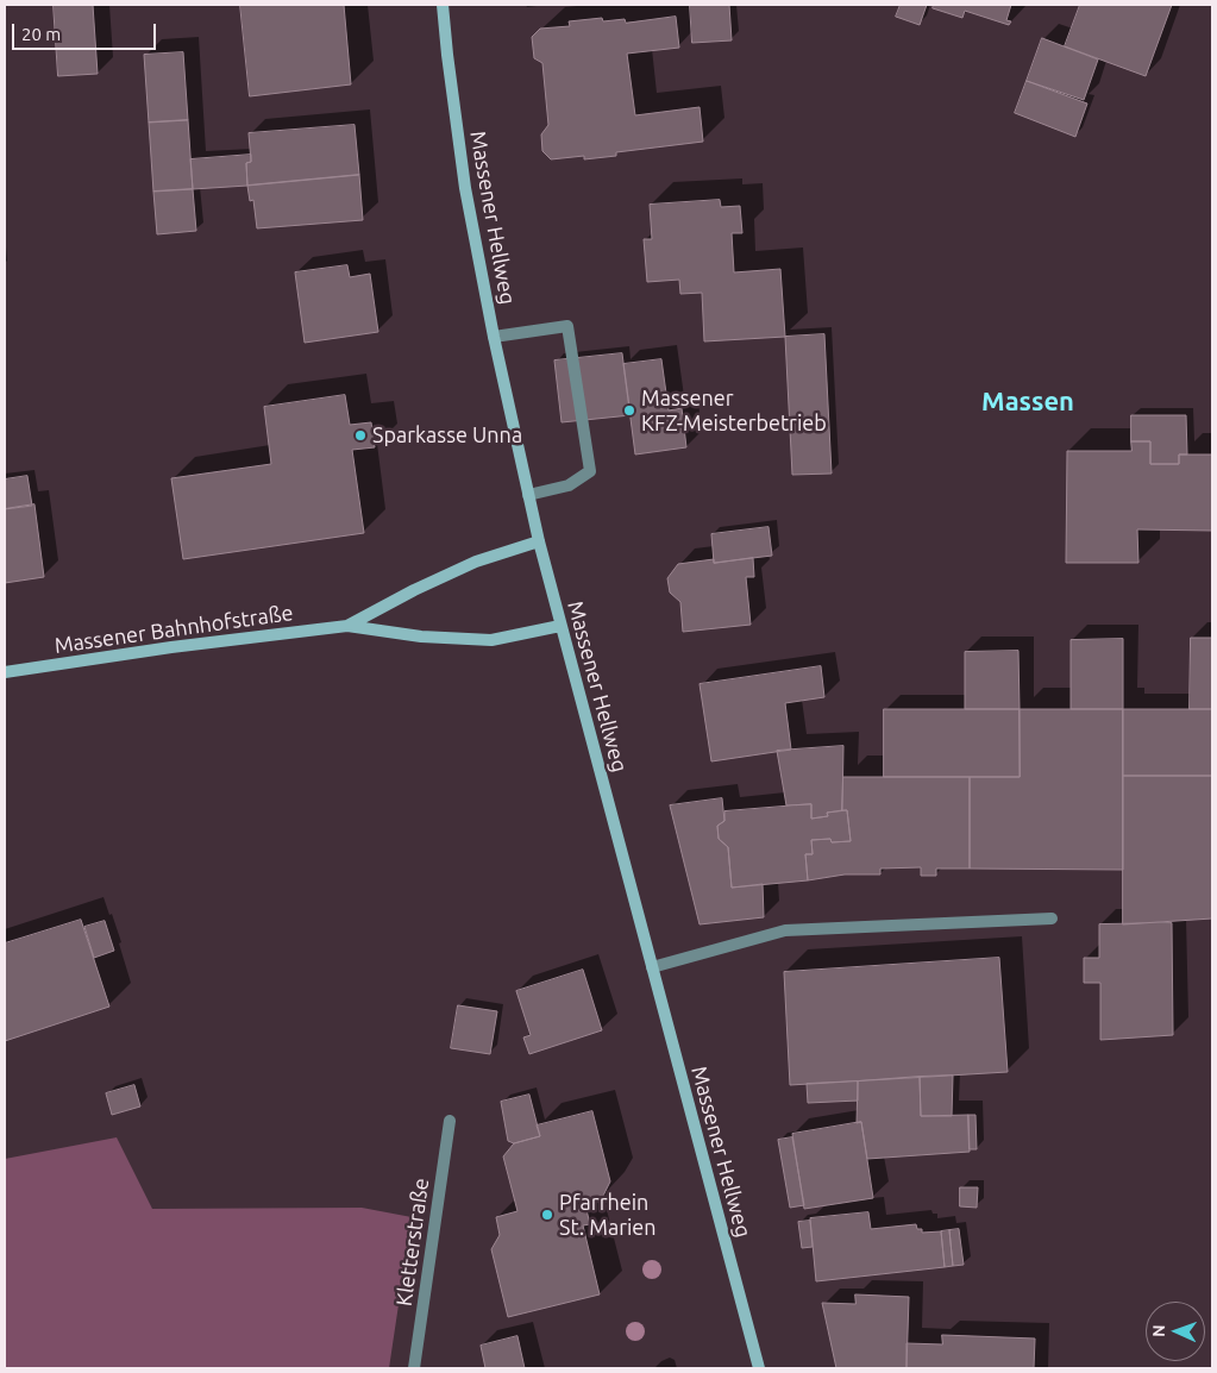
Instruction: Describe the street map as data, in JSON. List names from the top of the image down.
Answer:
{
  "streets": {
    "main road": ["Massener Hellweg", "Massener Bahnhofstraße"],
    "street": ["Kletterstraße"]
  },
  "crossings": [
    ["Massener Hellweg", "Massener Bahnhofstraße"]
  ],
  "districts": ["Massen"],
  "places": ["Massener KFZ-Meisterbetrieb", "Sparkasse Unna", "Pfarrhein St. Marien"],
  "scale_bar": "20 m",
  "north": "left"
}
